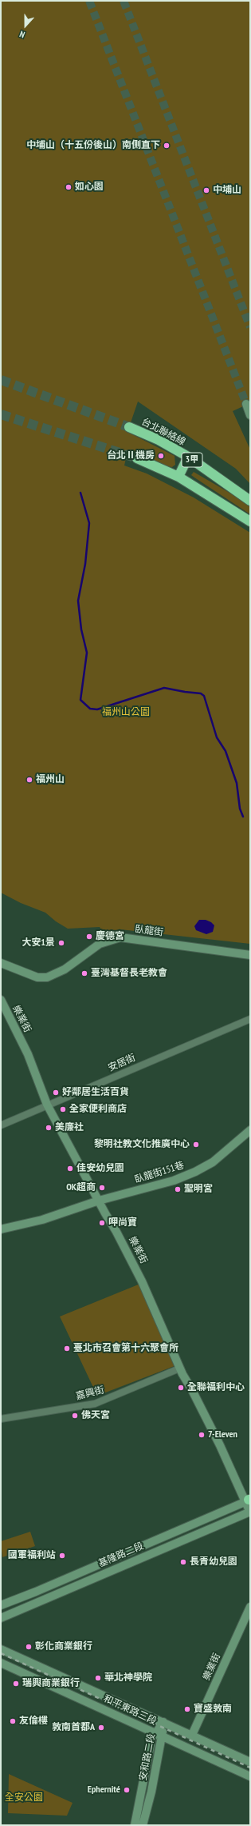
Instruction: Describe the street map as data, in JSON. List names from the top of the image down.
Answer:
{
  "streets": {
    "highway": ["台北聯絡線", "3甲"],
    "street": [
      "臥龍街",
      "樂業街",
      "安居街",
      "臥龍街151巷",
      "嘉興街",
      "基隆路二段",
      "和平東路三段",
      "安和路二段"
    ]
  },
  "crossings": [
    ["樂業街", "安居街"],
    ["樂業街", "臥龍街151巷"],
    ["樂業街", "嘉興街"],
    ["樂業街", "基隆路二段"],
    ["樂業街", "和平東路三段"],
    ["和平東路三段", "安和路二段"]
  ],
  "parks": ["福州山公園", "全安公園"],
  "places": [
    "中埔山（十五份後山）南側直下",
    "如心園",
    "中埔山",
    "台北Ⅱ機房",
    "福州山",
    "慶德宮",
    "大安1景",
    "臺灣基督長老教會",
    "好鄰居生活百貨",
    "全家便利商店",
    "美廉社",
    "黎明社教文化推廣中心",
    "佳安幼兒園",
    "OK超商",
    "聖明宮",
    "呷尚寶",
    "臺北市召會第十六聚會所",
    "全聯福利中心",
    "佛天宮",
    "7-Eleven",
    "國軍福利站",
    "長青幼兒園",
    "彰化商業銀行",
    "華北神學院",
    "瑞興商業銀行",
    "寶盛敦南",
    "友倫樓",
    "敦南首都A",
    "Ephernité"
  ],
  "north": "bottom"
}
